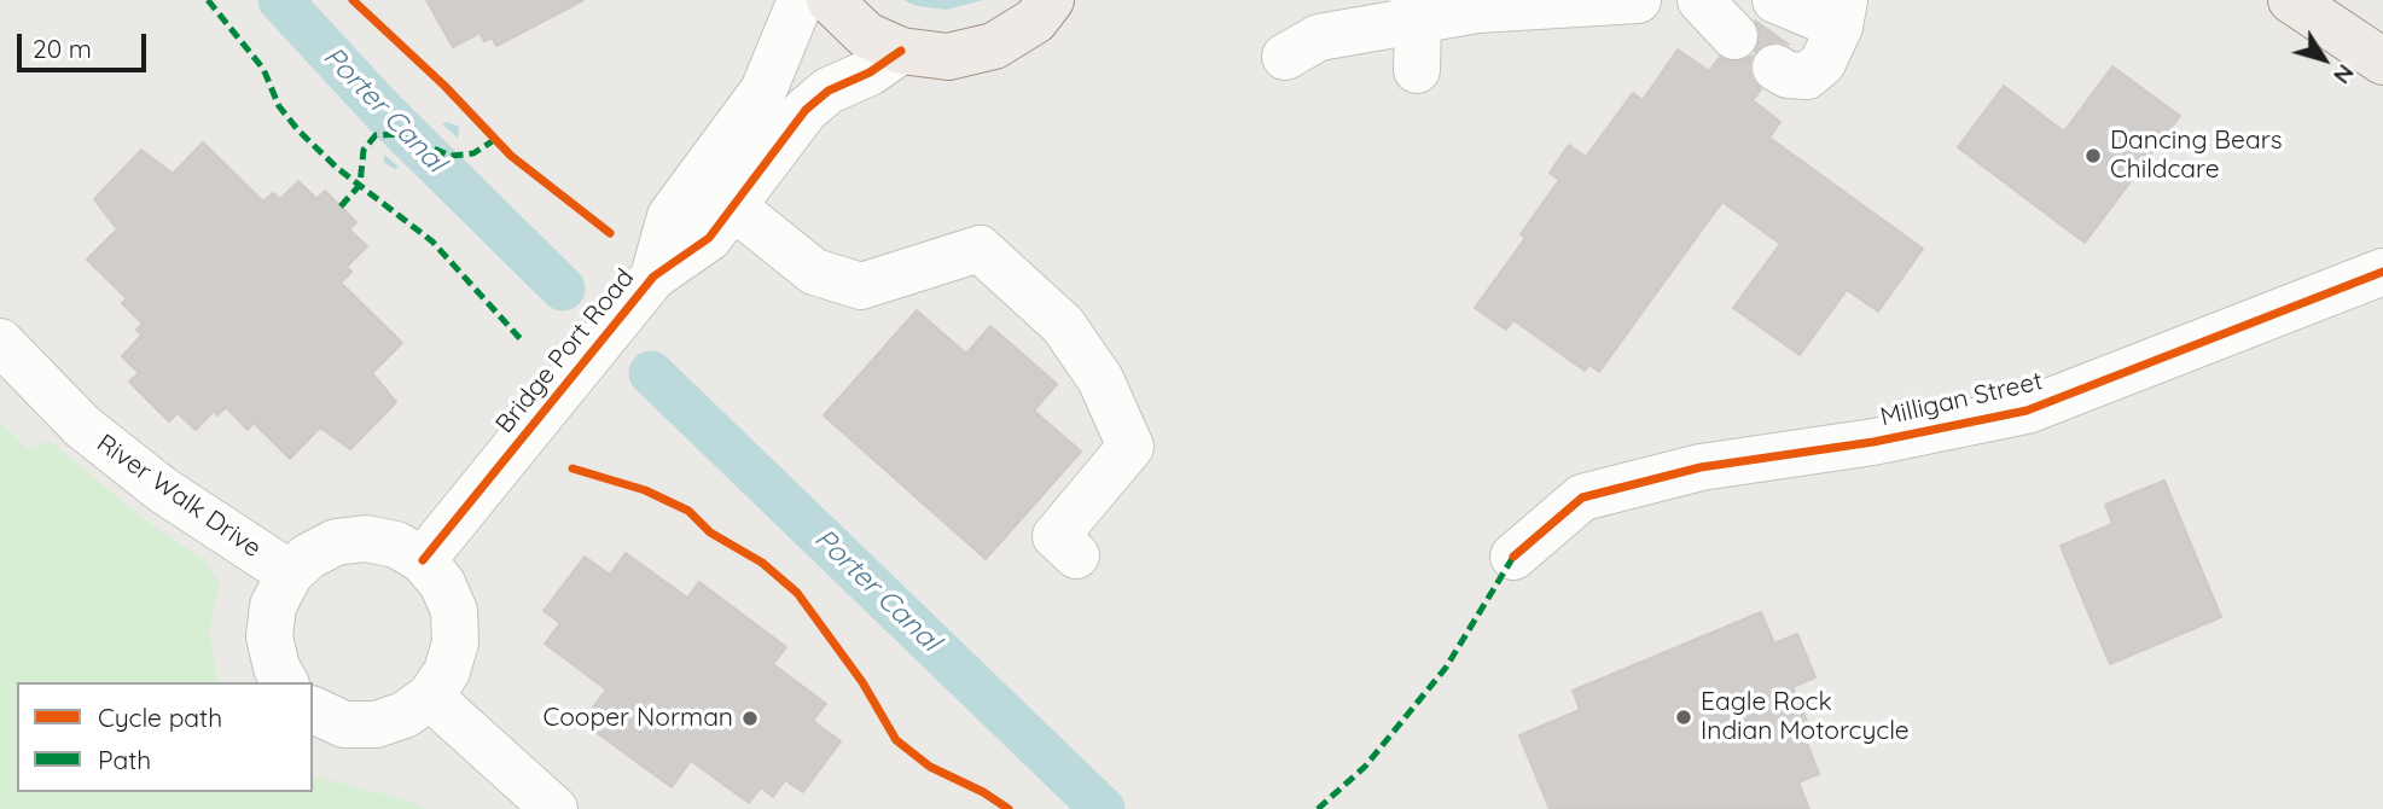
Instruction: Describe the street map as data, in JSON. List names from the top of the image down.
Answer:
{
  "streets": {
    "street": ["Bridge Port Road", "Milligan Street", "River Walk Drive"]
  },
  "water": ["Porter Canal"],
  "places": ["Dancing Bears Childcare", "Eagle Rock Indian Motorcycle", "Cooper Norman"],
  "legend": ["Cycle path", "Path"],
  "scale_bar": "20 m",
  "north": "bottom right"
}
